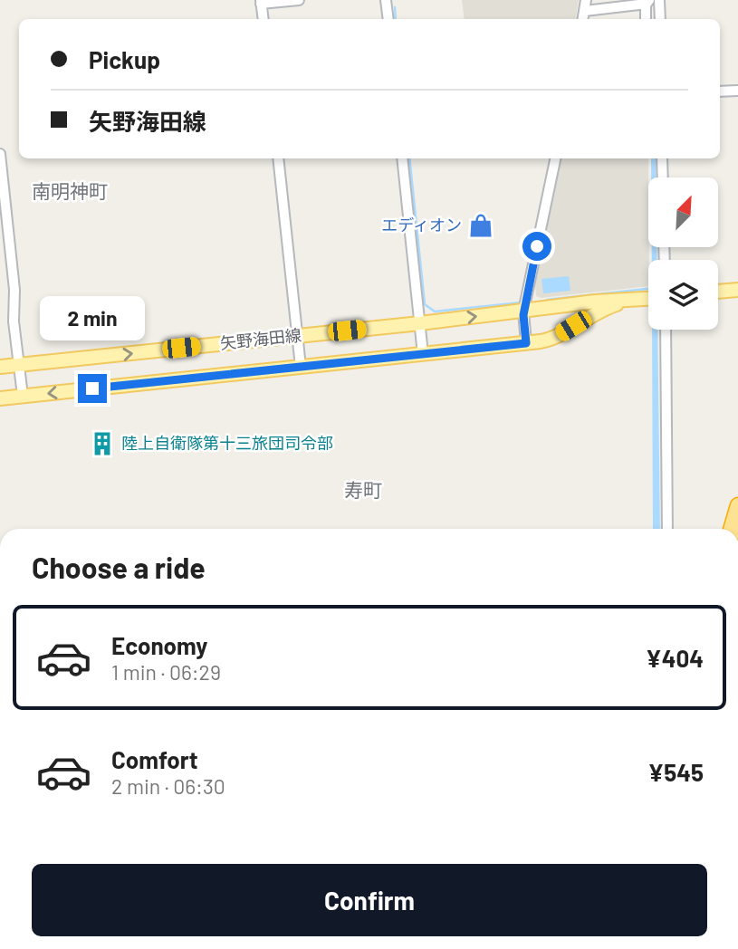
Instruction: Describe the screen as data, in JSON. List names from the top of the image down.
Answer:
{
  "streets": {
    "main road": ["矢野海田線"]
  },
  "districts": ["南明神町", "寿町"],
  "places": {
    "shop": ["エディオン"],
    "building": ["陸上自衛隊第十三旅団司令部"]
  },
  "north": "top right",
  "page": {
    "banner": ["Pickup", "矢野海田線"],
    "bubble": "2 min",
    "heading": "Choose a ride",
    "list": [
      {
        "name": "Economy",
        "note": "1 min · 06:29",
        "value": "¥404"
      },
      {
        "name": "Comfort",
        "note": "2 min · 06:30",
        "value": "¥545"
      }
    ],
    "buttons": "Confirm"
  }
}
